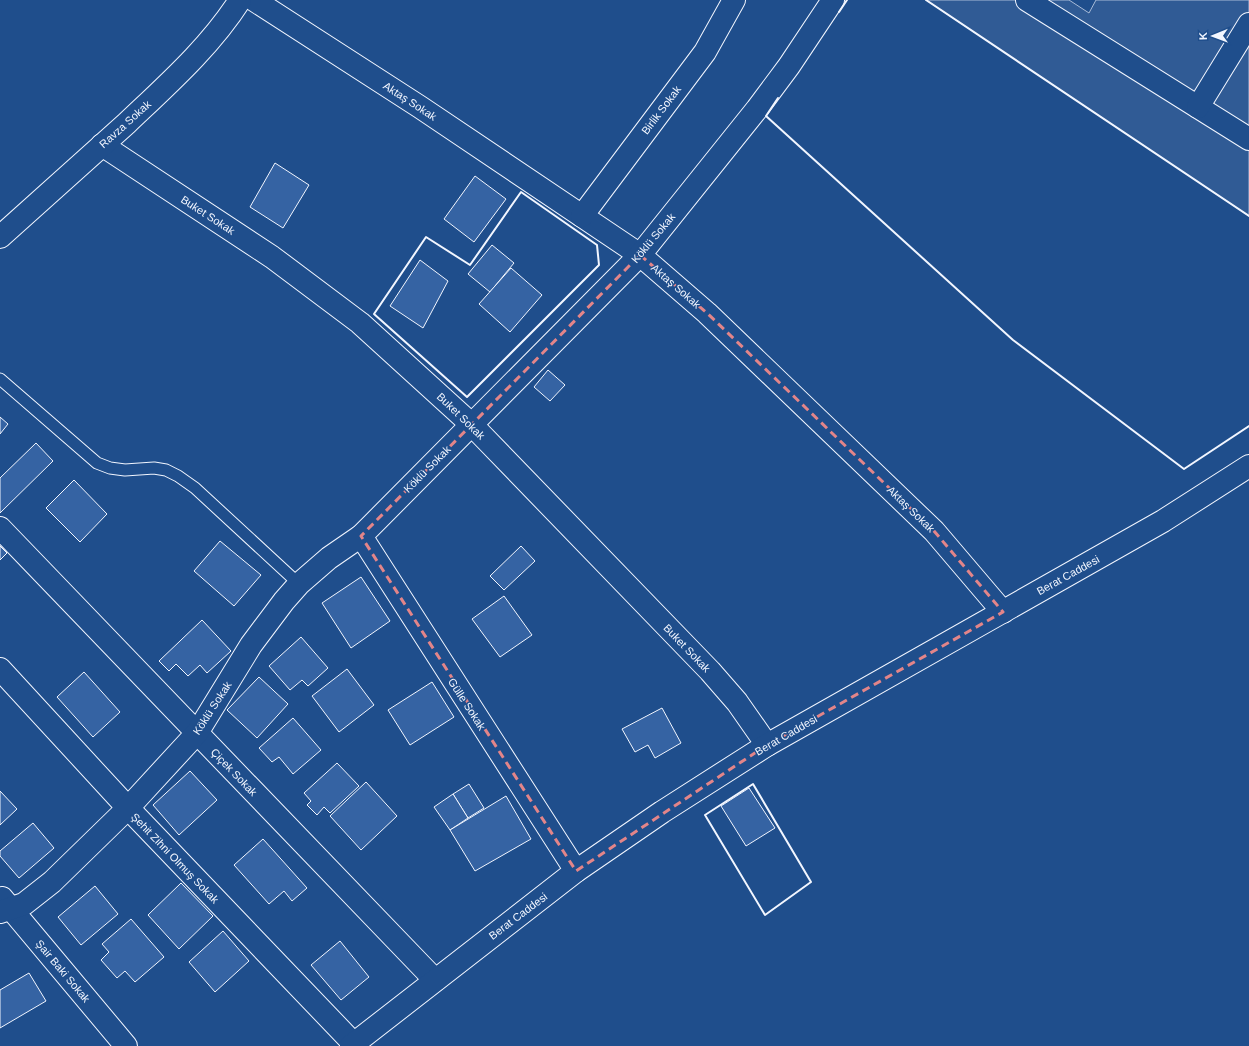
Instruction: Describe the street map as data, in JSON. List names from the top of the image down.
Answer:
{
  "streets": {
    "street": [
      "Aktaş Sokak",
      "Birlik Sokak",
      "Ravza Sokak",
      "Buket Sokak",
      "Köklü Sokak",
      "Berat Caddesi",
      "Gülle Sokak",
      "Çiçek Sokak",
      "Şehit Zihni Olmuş Sokak",
      "Şair Baki Sokak"
    ]
  },
  "crossings": [
    ["Aktaş Sokak", "Birlik Sokak"],
    ["Aktaş Sokak", "Köklü Sokak"],
    ["Aktaş Sokak", "Berat Caddesi"],
    ["Ravza Sokak", "Buket Sokak"],
    ["Buket Sokak", "Köklü Sokak"],
    ["Buket Sokak", "Berat Caddesi"],
    ["Köklü Sokak", "Gülle Sokak"],
    ["Köklü Sokak", "Çiçek Sokak"],
    ["Köklü Sokak", "Şehit Zihni Olmuş Sokak"],
    ["Köklü Sokak", "Şair Baki Sokak"],
    ["Berat Caddesi", "Gülle Sokak"],
    ["Berat Caddesi", "Çiçek Sokak"],
    ["Berat Caddesi", "Şehit Zihni Olmuş Sokak"]
  ],
  "north": "left"
}
